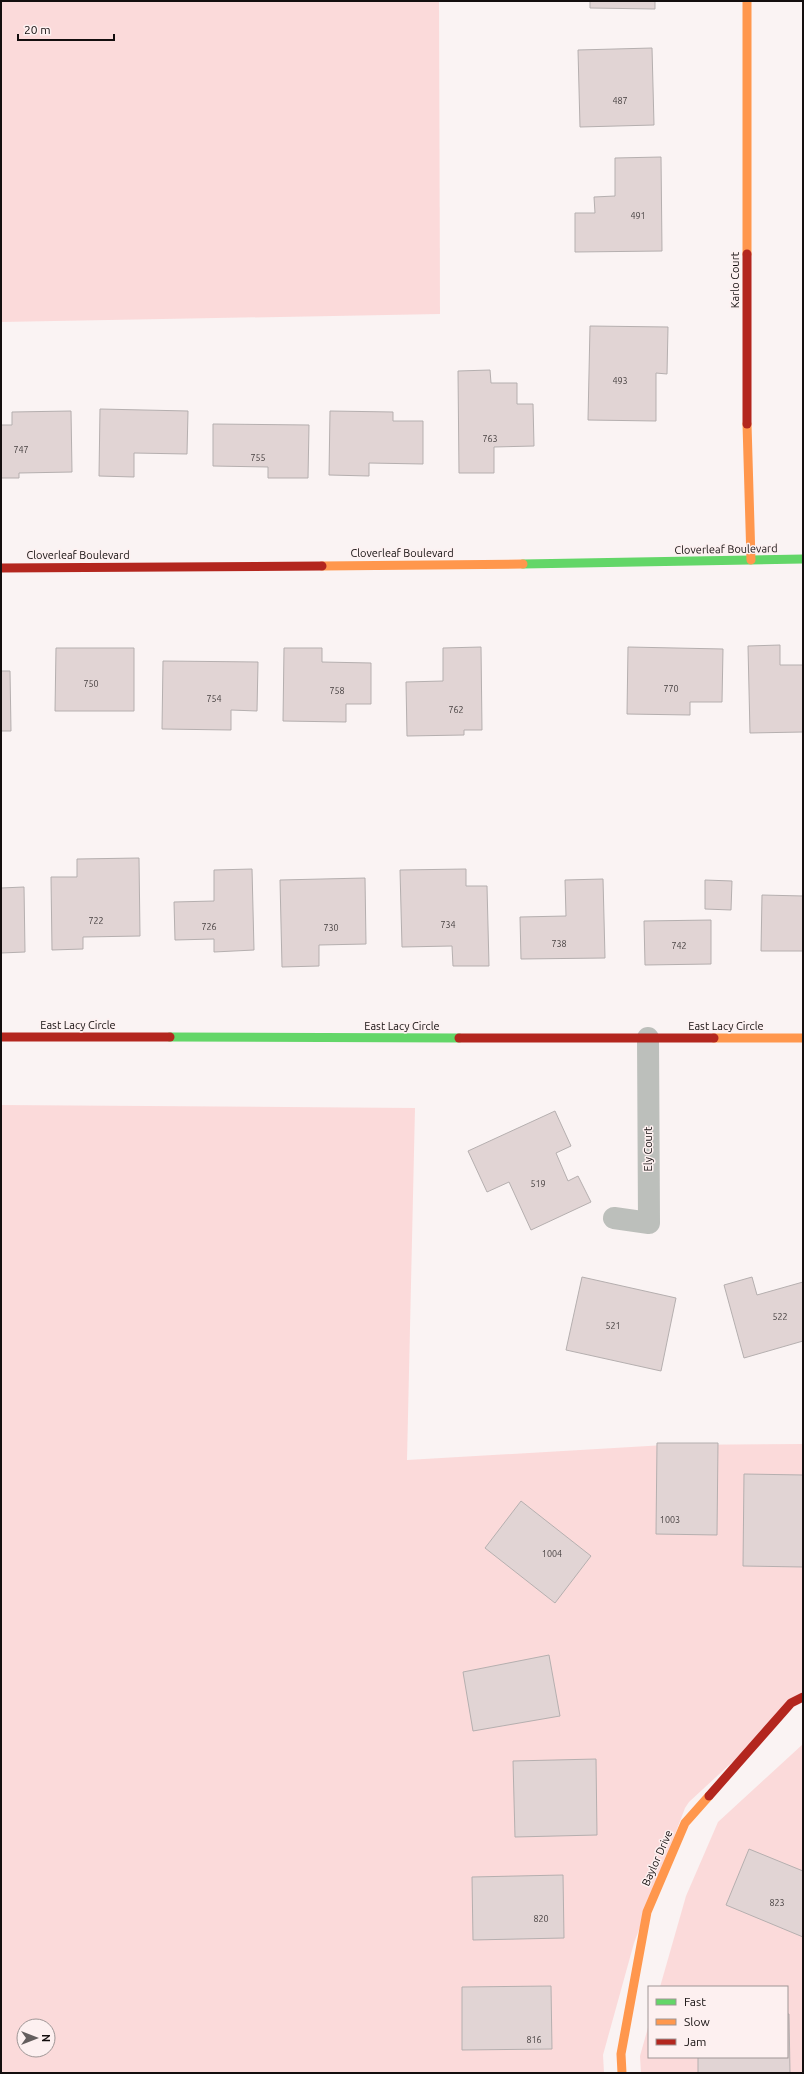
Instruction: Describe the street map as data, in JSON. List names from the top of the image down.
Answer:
{
  "streets": {
    "street": [
      "Karlo Court",
      "Cloverleaf Boulevard",
      "East Lacy Circle",
      "Ely Court",
      "Baylor Drive"
    ]
  },
  "crossings": [
    ["Karlo Court", "Cloverleaf Boulevard"],
    ["East Lacy Circle", "Ely Court"]
  ],
  "house_numbers": [
    "487",
    "491",
    "493",
    "763",
    "747",
    "755",
    "750",
    "770",
    "758",
    "754",
    "762",
    "722",
    "734",
    "726",
    "730",
    "738",
    "742",
    "519",
    "522",
    "521",
    "1003",
    "1004",
    "823",
    "820",
    "816"
  ],
  "legend": ["Fast", "Slow", "Jam"],
  "scale_bar": "20 m",
  "north": "right"
}
